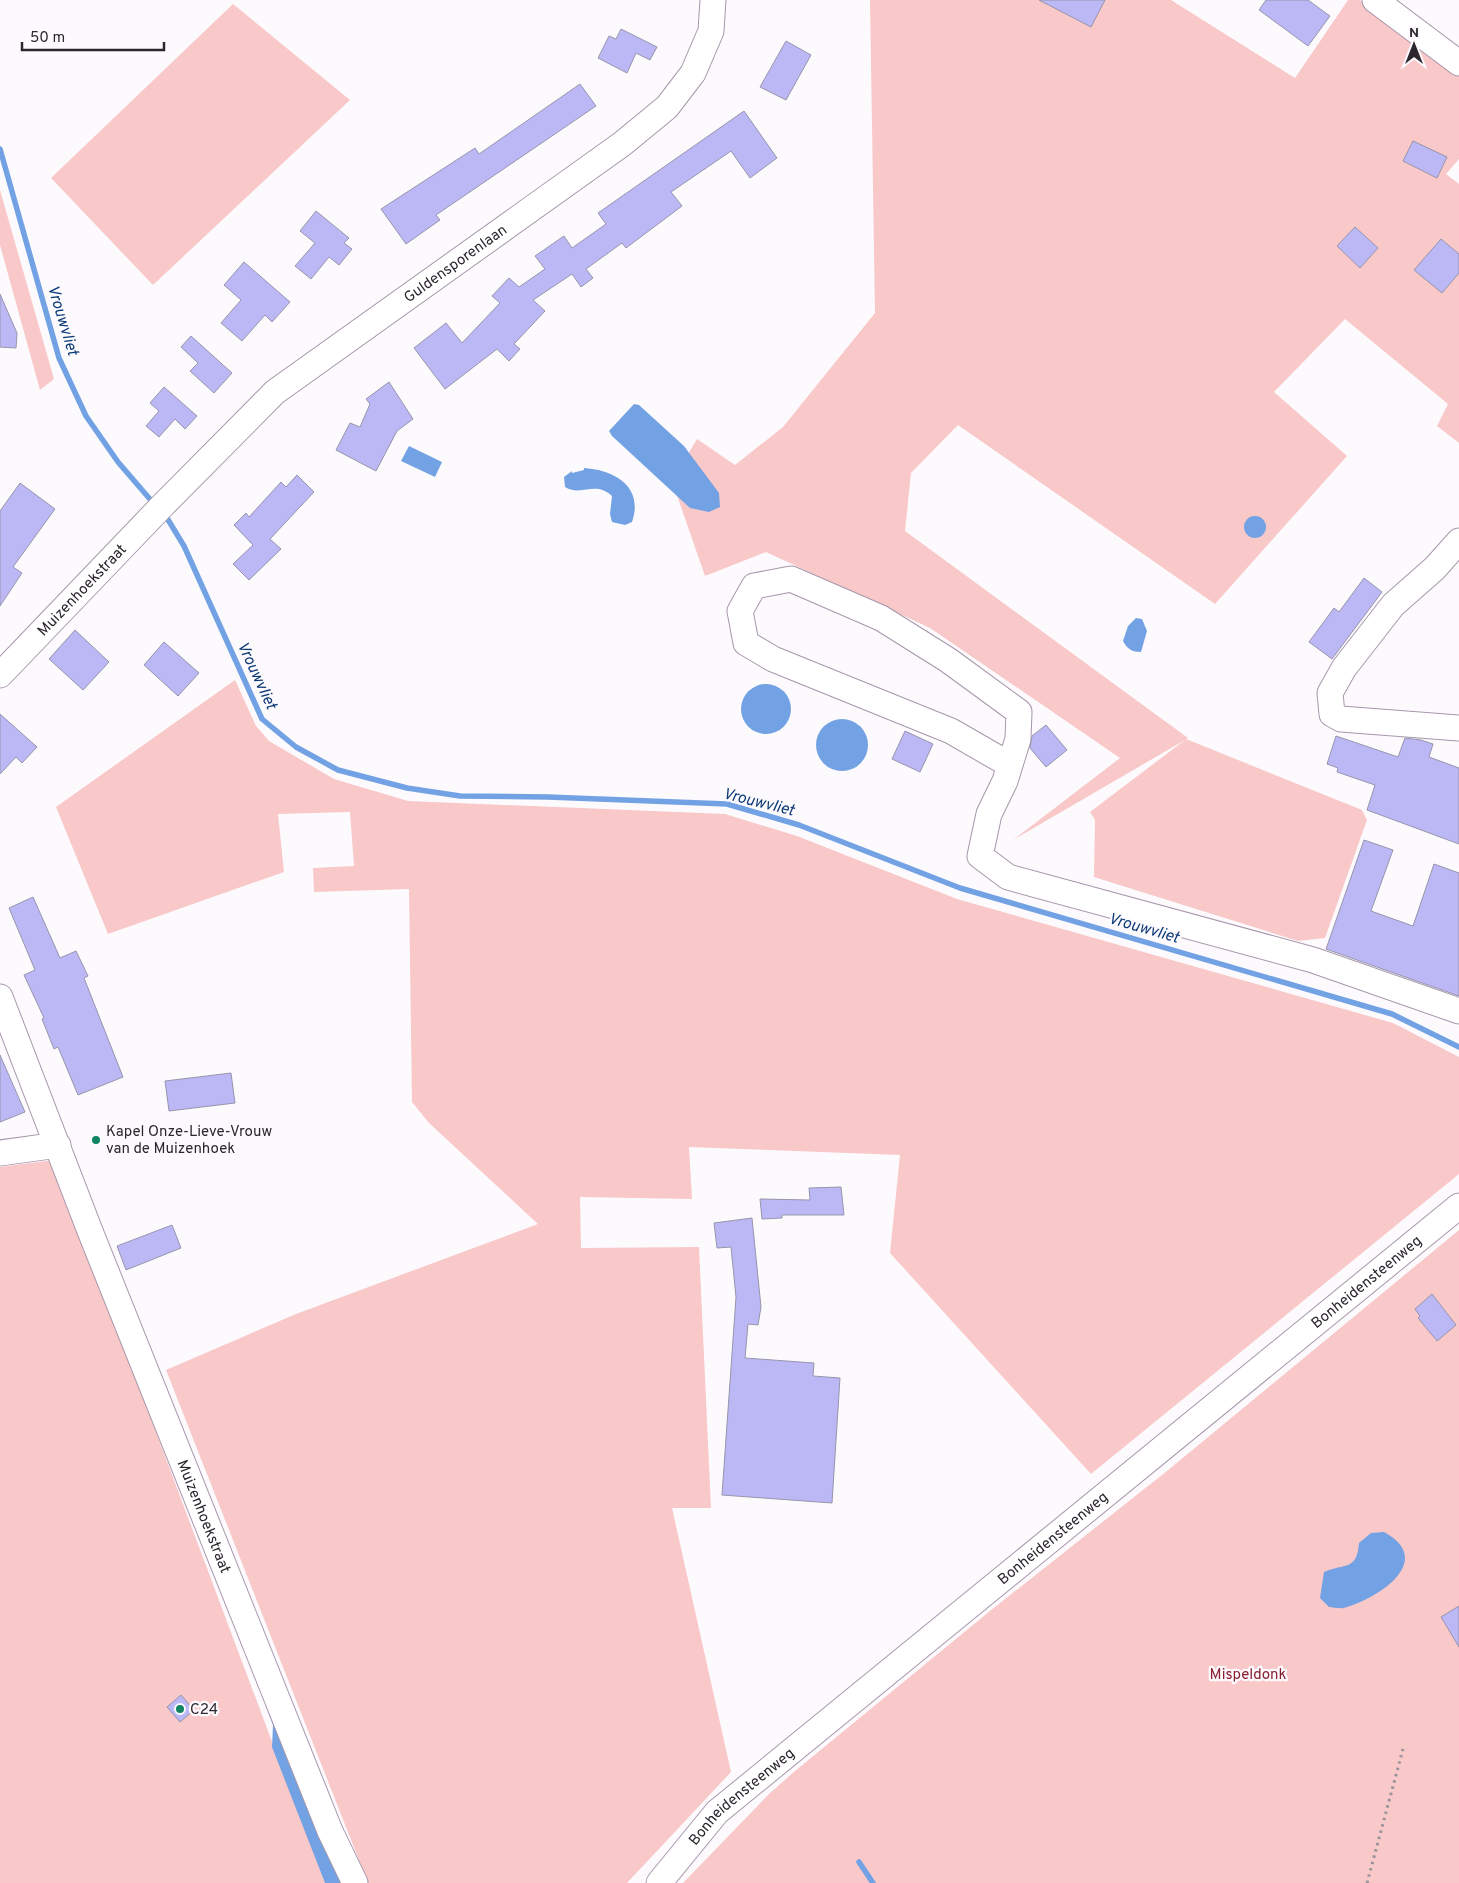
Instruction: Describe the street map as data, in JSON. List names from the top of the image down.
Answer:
{
  "streets": {
    "street": ["Guldensporenlaan", "Muizenhoekstraat", "Bonheidensteenweg"]
  },
  "crossings": [
    ["Guldensporenlaan", "Muizenhoekstraat"]
  ],
  "water": ["Vrouwvliet"],
  "parks": ["Mispeldonk"],
  "places": ["Kapel Onze-Lieve-Vrouw van de Muizenhoek", "C24"],
  "scale_bar": "50 m",
  "north": "top"
}
